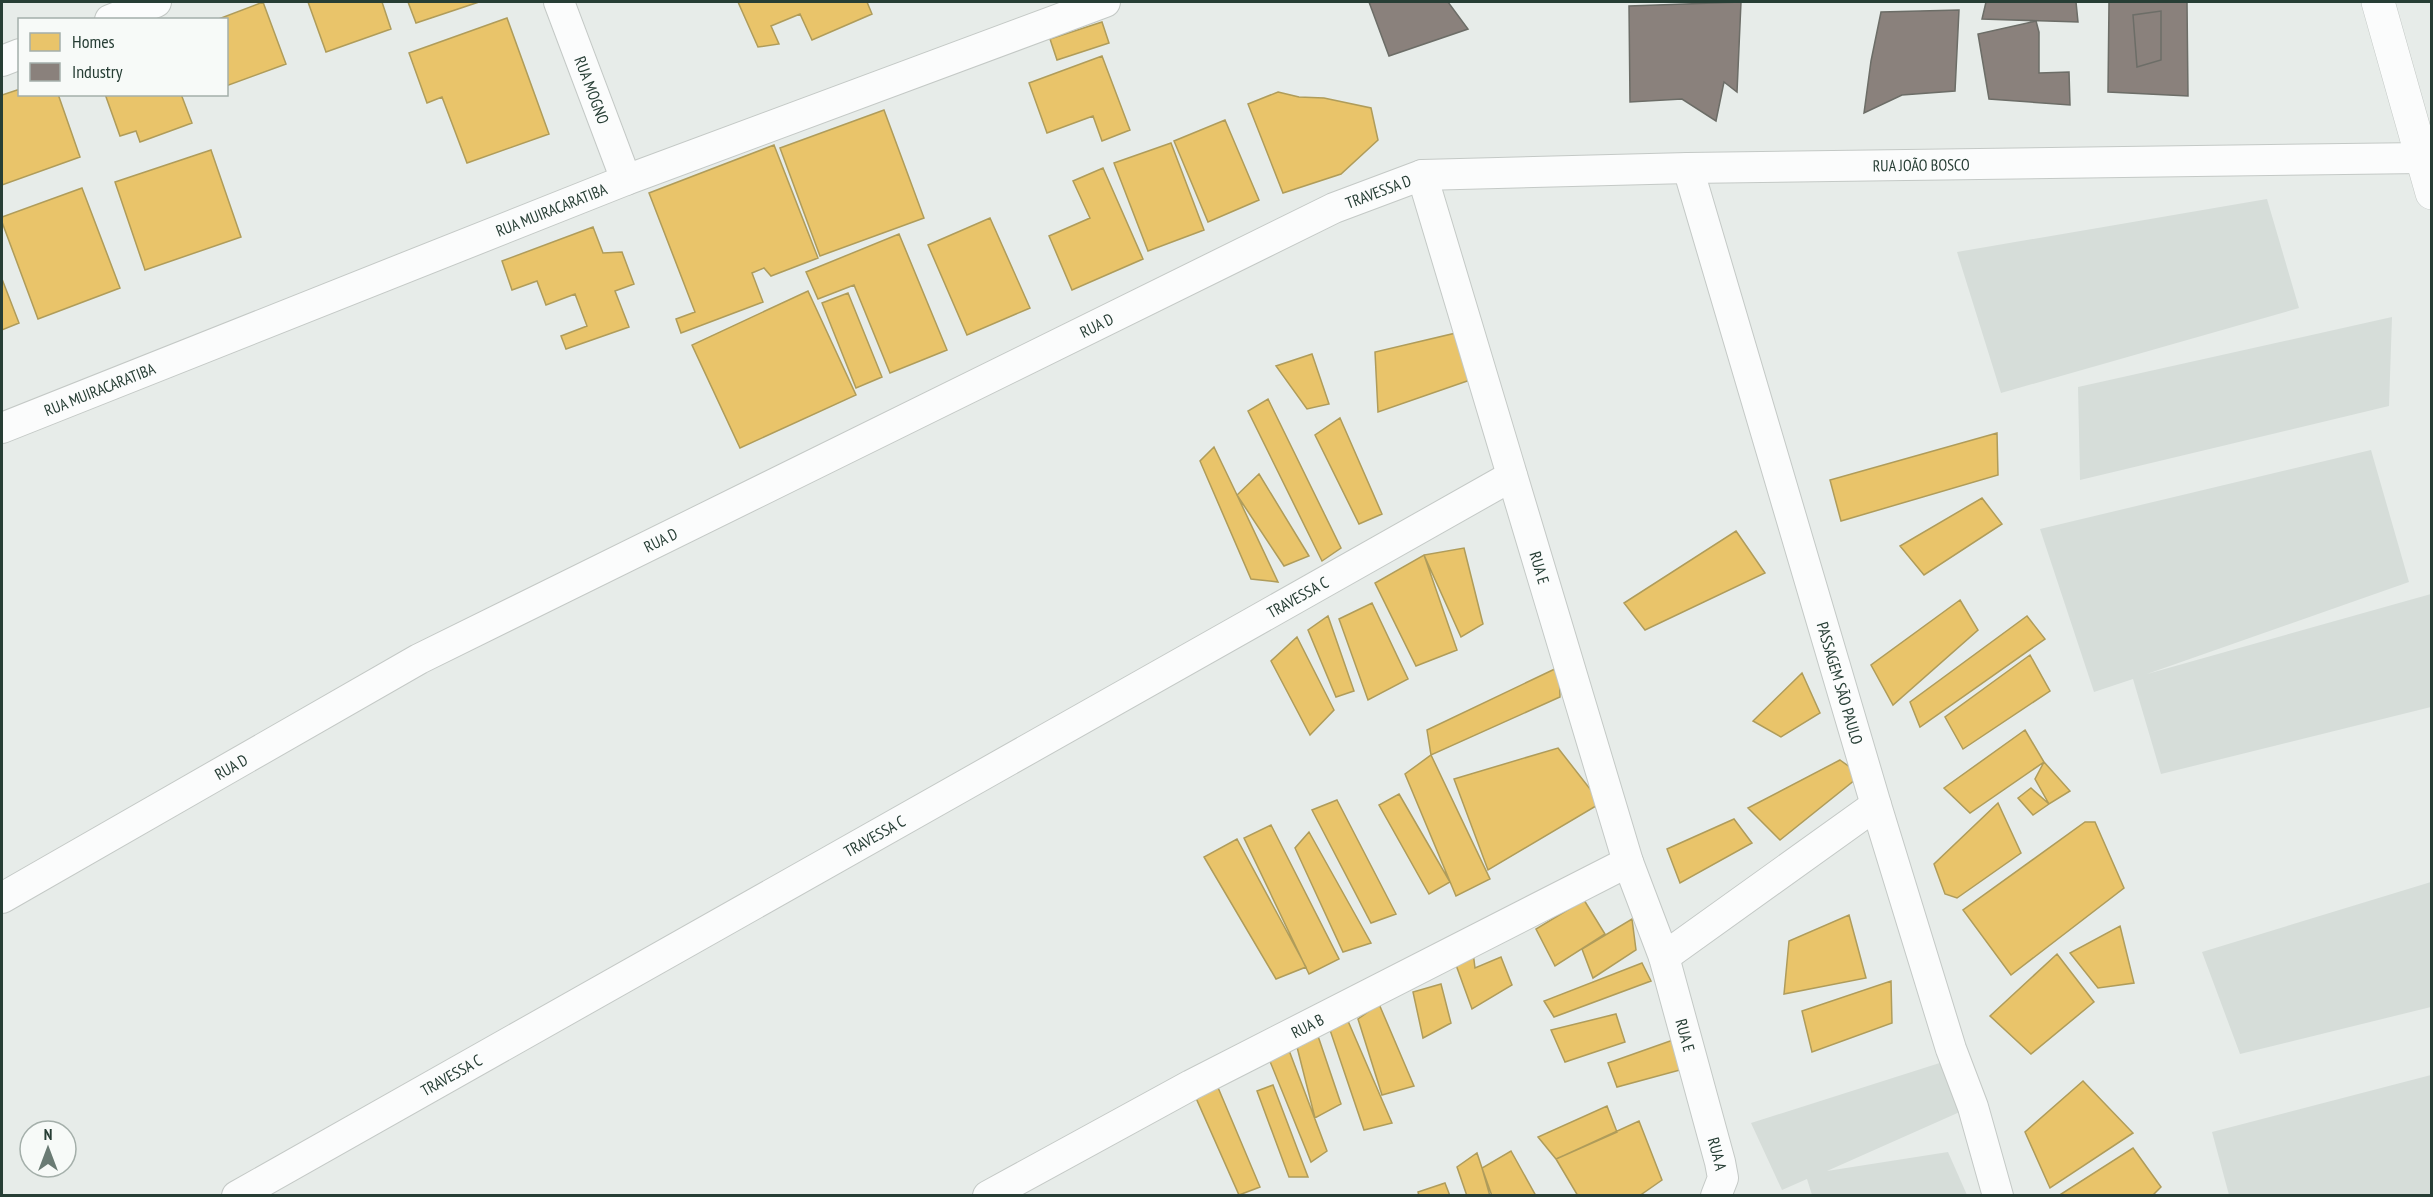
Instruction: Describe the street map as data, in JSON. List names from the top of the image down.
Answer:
{
  "streets": {
    "street": [
      "RUA MOGNO",
      "RUA JOÃO BOSCO",
      "TRAVESSA D",
      "RUA MUIRACARATIBA",
      "RUA D",
      "RUA E",
      "TRAVESSA C",
      "PASSAGEM SÃO PAULO",
      "RUA B",
      "RUA A"
    ]
  },
  "crossings": [
    ["RUA MOGNO", "RUA MUIRACARATIBA"],
    ["RUA JOÃO BOSCO", "TRAVESSA D"],
    ["RUA JOÃO BOSCO", "RUA E"],
    ["RUA JOÃO BOSCO", "PASSAGEM SÃO PAULO"],
    ["TRAVESSA D", "RUA D"],
    ["TRAVESSA D", "RUA E"],
    ["RUA E", "TRAVESSA C"],
    ["RUA E", "RUA B"],
    ["RUA E", "RUA A"]
  ],
  "legend": ["Homes", "Industry"],
  "north": "top"
}
